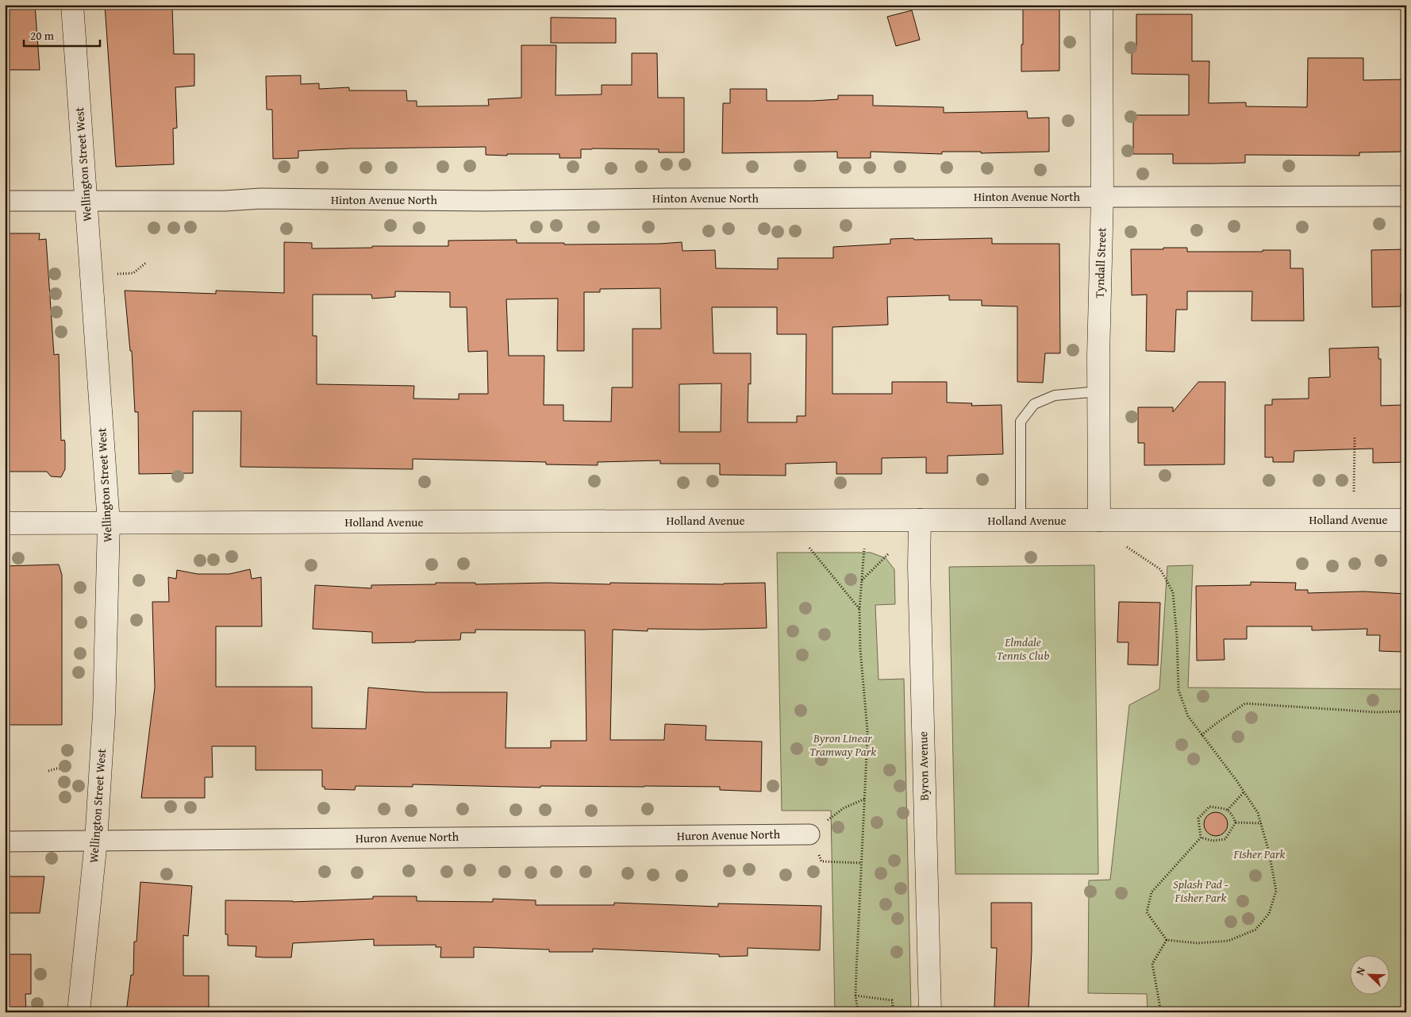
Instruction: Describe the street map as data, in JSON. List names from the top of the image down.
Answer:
{
  "streets": {
    "street": [
      "Wellington Street West",
      "Hinton Avenue North",
      "Tyndall Street",
      "Holland Avenue",
      "Byron Avenue",
      "Huron Avenue North"
    ]
  },
  "crossings": [
    ["Wellington Street West", "Hinton Avenue North"],
    ["Wellington Street West", "Holland Avenue"],
    ["Wellington Street West", "Huron Avenue North"],
    ["Hinton Avenue North", "Tyndall Street"],
    ["Tyndall Street", "Holland Avenue"],
    ["Holland Avenue", "Byron Avenue"]
  ],
  "parks": [
    "Elmdale Tennis Club",
    "Byron Linear Tramway Park",
    "Fisher Park",
    "Splash Pad - Fisher Park"
  ],
  "scale_bar": "20 m",
  "north": "top left"
}
